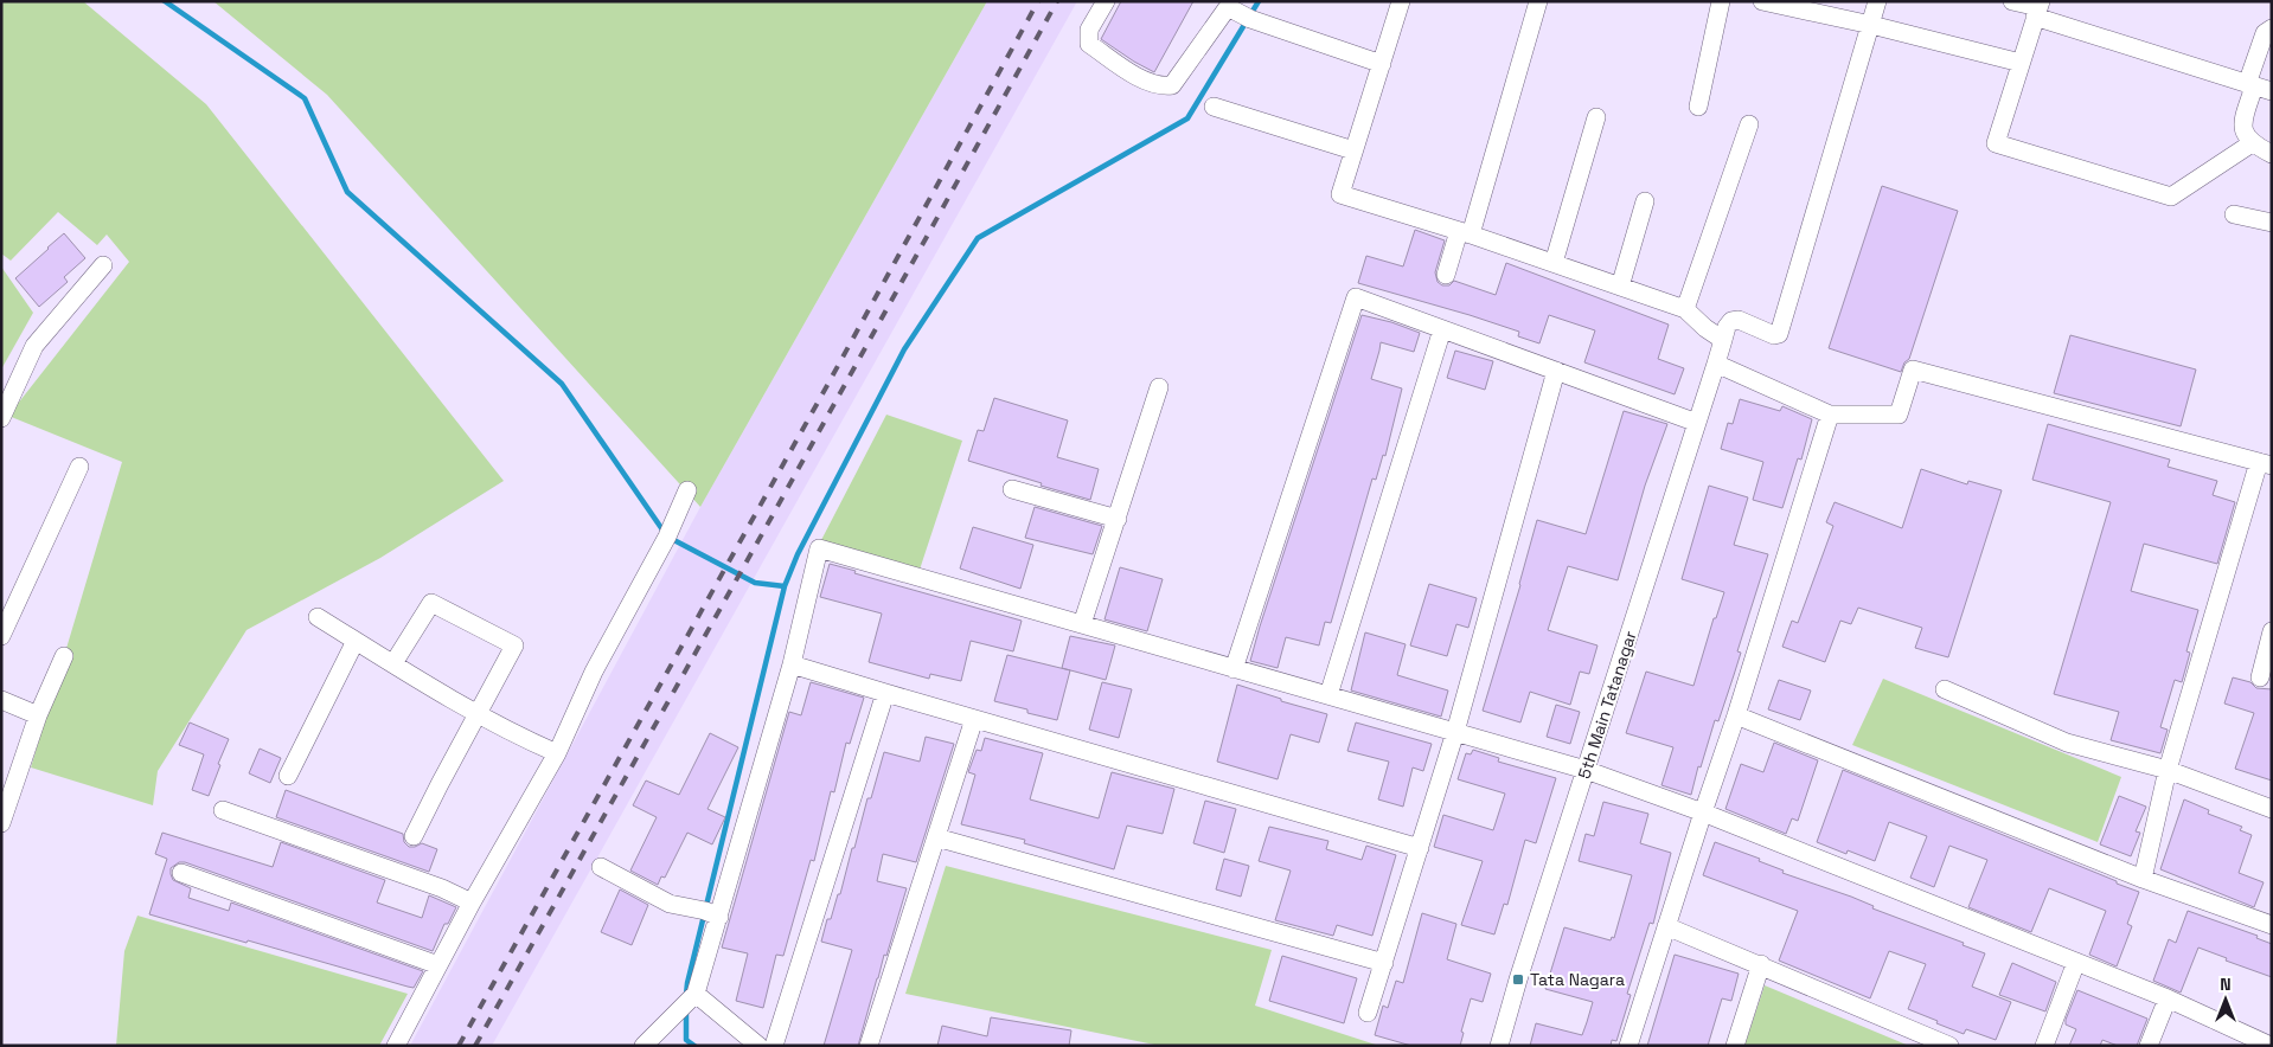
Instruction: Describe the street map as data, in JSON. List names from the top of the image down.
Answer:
{
  "streets": {
    "street": ["5th Main Tatanagar"]
  },
  "places": {
    "transit": ["Tata Nagara"]
  },
  "north": "top"
}
